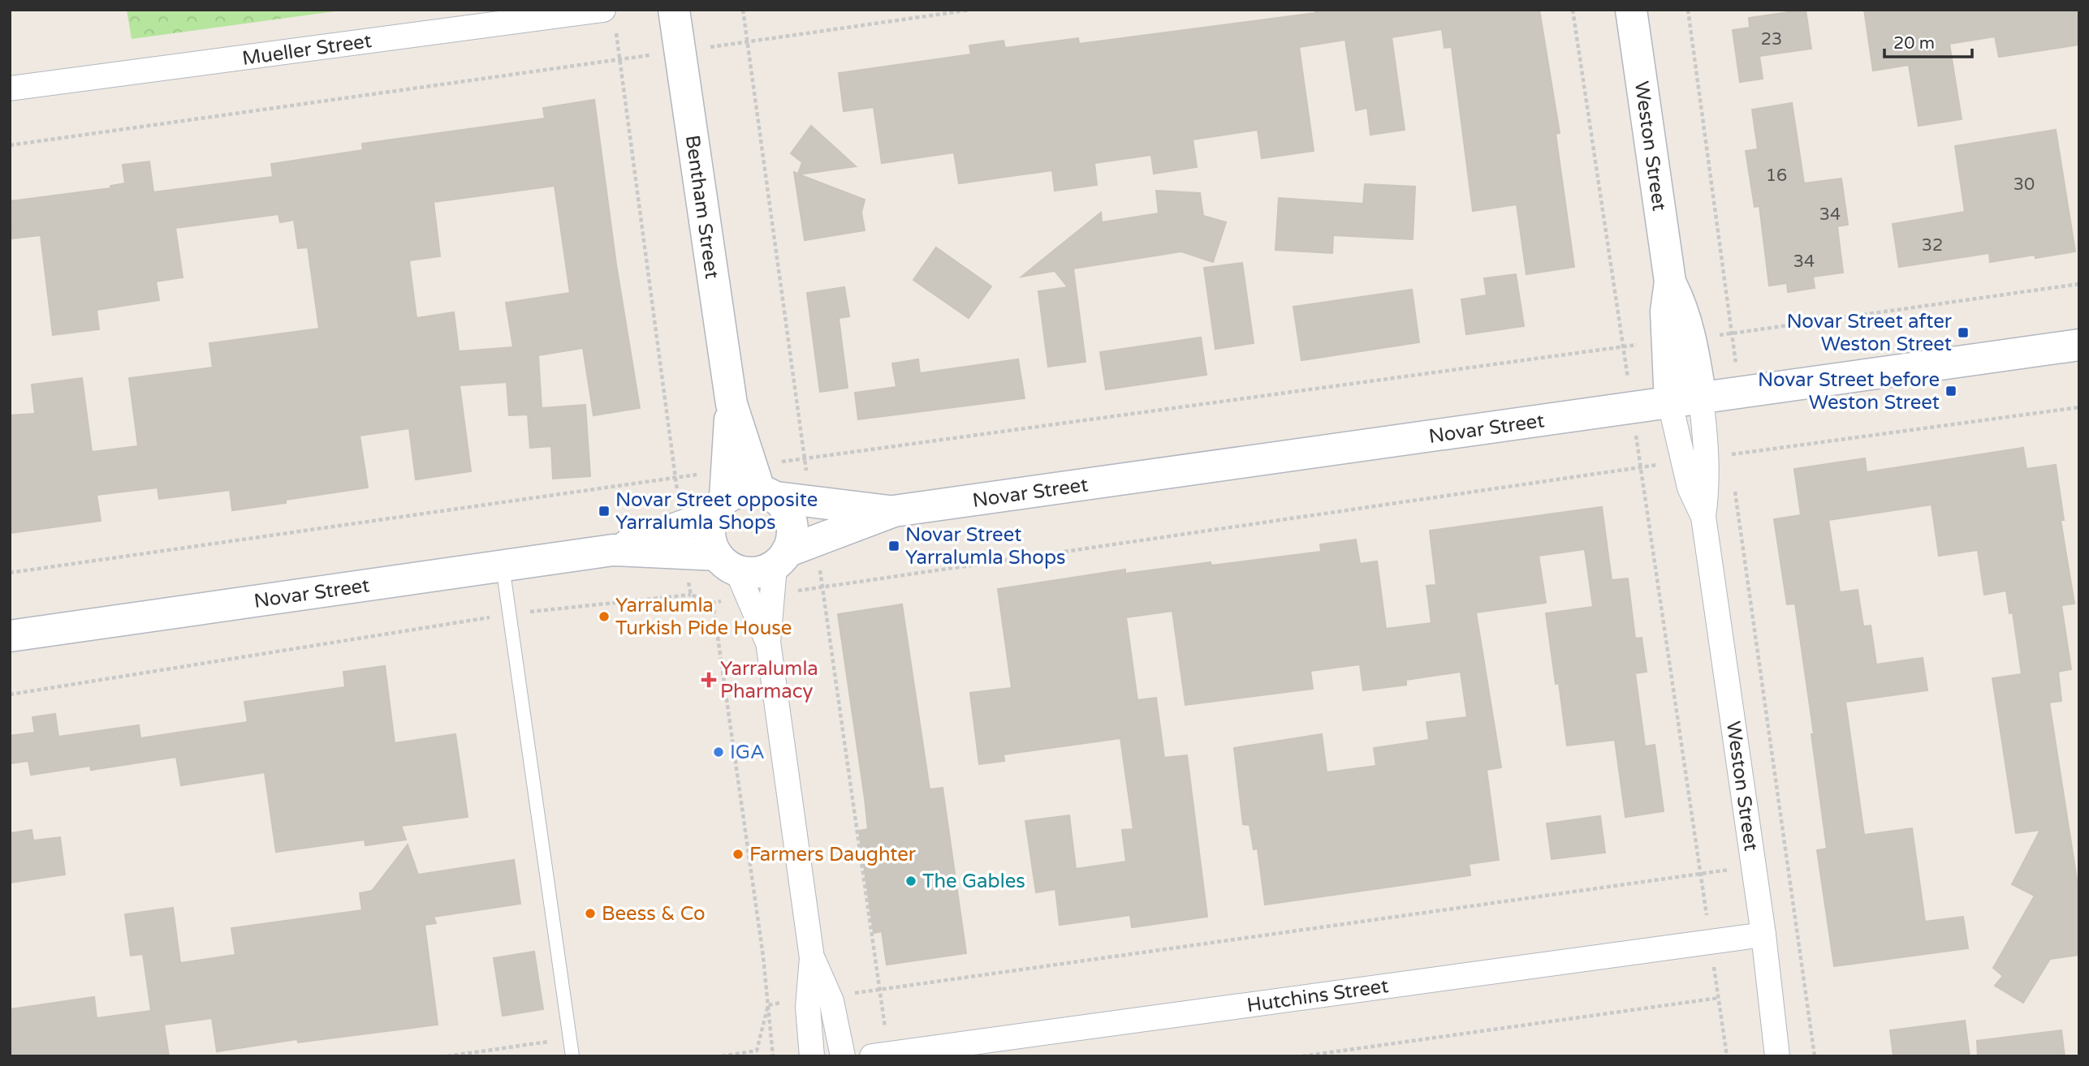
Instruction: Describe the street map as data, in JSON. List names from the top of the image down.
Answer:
{
  "streets": {
    "main road": ["Weston Street", "Bentham Street", "Novar Street"],
    "street": ["Mueller Street", "Hutchins Street"]
  },
  "crossings": [
    ["Weston Street", "Novar Street"],
    ["Weston Street", "Hutchins Street"],
    ["Bentham Street", "Novar Street"]
  ],
  "places": {
    "transit": [
      "Novar Street after Weston Street",
      "Novar Street before Weston Street",
      "Novar Street opposite Yarralumla Shops",
      "Novar Street Yarralumla Shops"
    ],
    "other": [
      "Yarralumla Turkish Pide House",
      "IGA",
      "Farmers Daughter",
      "The Gables",
      "Beess & Co"
    ],
    "health": ["Yarralumla Pharmacy"]
  },
  "house_numbers": [
    "23",
    "16",
    "30",
    "34",
    "32",
    "34"
  ],
  "scale_bar": "20 m"
}
